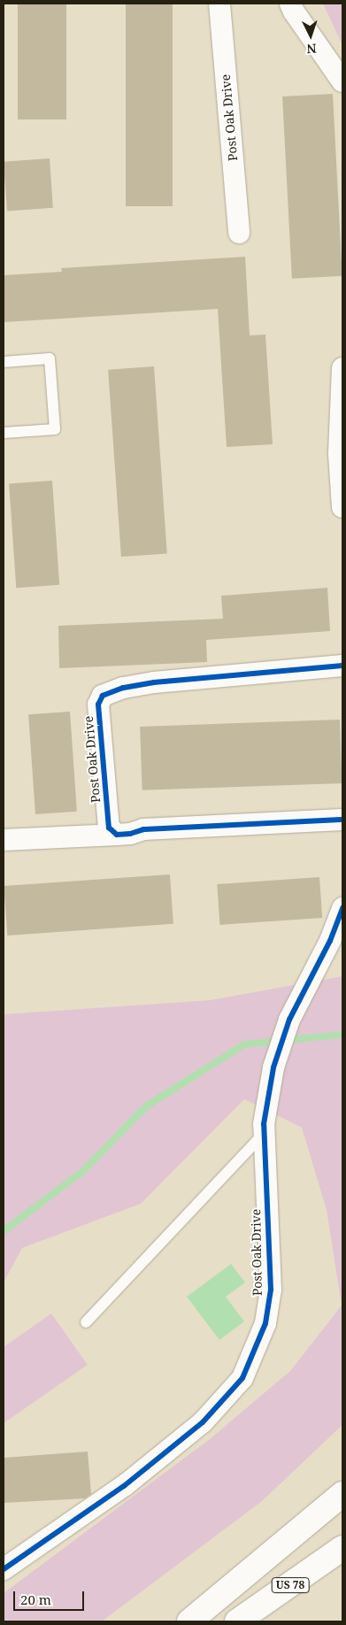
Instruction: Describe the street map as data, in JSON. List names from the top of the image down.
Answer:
{
  "streets": {
    "highway": ["US 78"],
    "street": ["Post Oak Drive"]
  },
  "scale_bar": "20 m",
  "north": "bottom"
}
